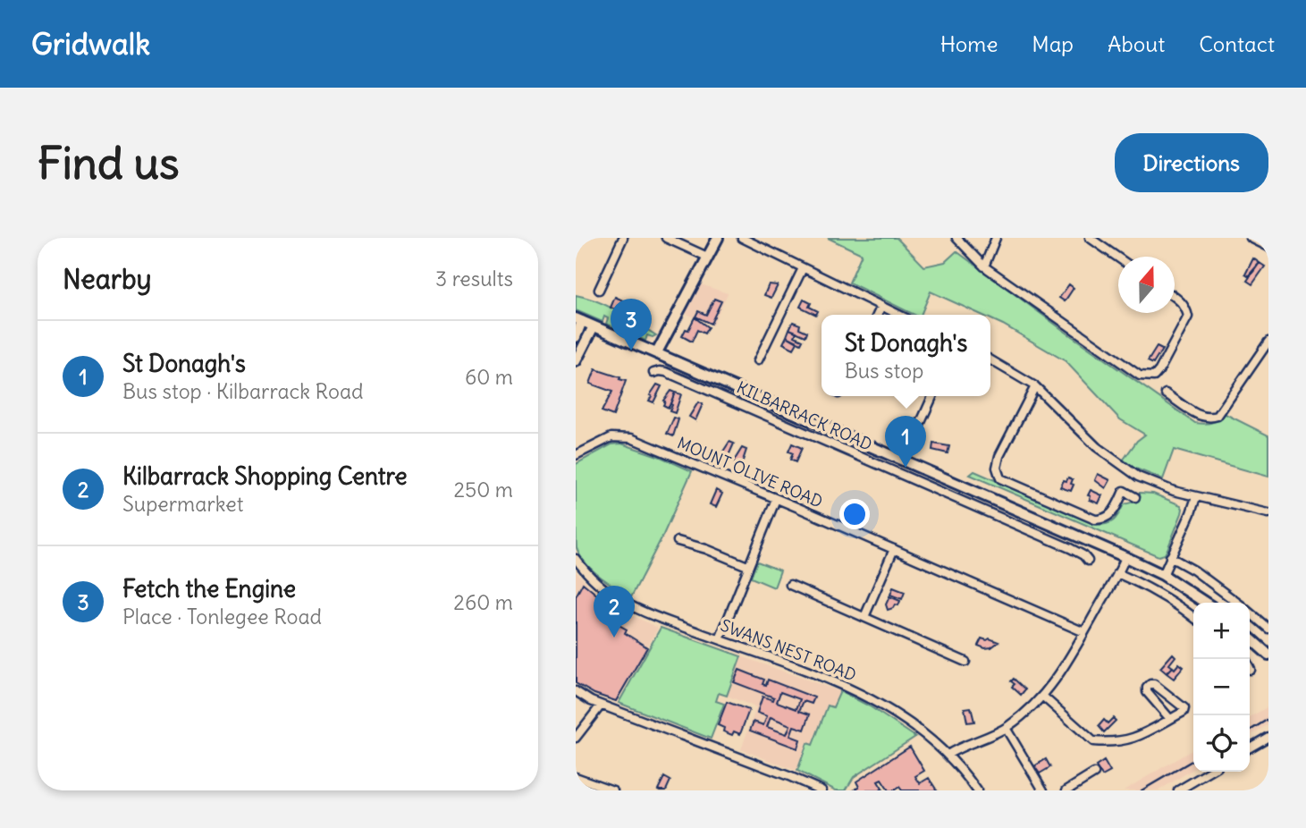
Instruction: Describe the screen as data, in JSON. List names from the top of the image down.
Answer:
{
  "streets": {
    "main road": ["KILBARRACK ROAD"],
    "street": ["MOUNT OLIVE ROAD", "SWANS NEST ROAD"]
  },
  "north": "top",
  "page": {
    "header": "Gridwalk",
    "nav": [
      "Home",
      "Map",
      "About",
      "Contact"
    ],
    "buttons": "Directions",
    "title": "Find us",
    "heading": ["Nearby", "3 results"],
    "pins": ["3", "1", "2"],
    "popup": ["St Donagh's", "Bus stop"],
    "list": [
      {
        "mark": "1",
        "name": "St Donagh's",
        "note": "Bus stop · Kilbarrack Road",
        "value": "60 m"
      },
      {
        "mark": "2",
        "name": "Kilbarrack Shopping Centre",
        "note": "Supermarket",
        "value": "250 m"
      },
      {
        "mark": "3",
        "name": "Fetch the Engine",
        "note": "Place · Tonlegee Road",
        "value": "260 m"
      }
    ],
    "map_buttons": ["+", "−"]
  }
}
